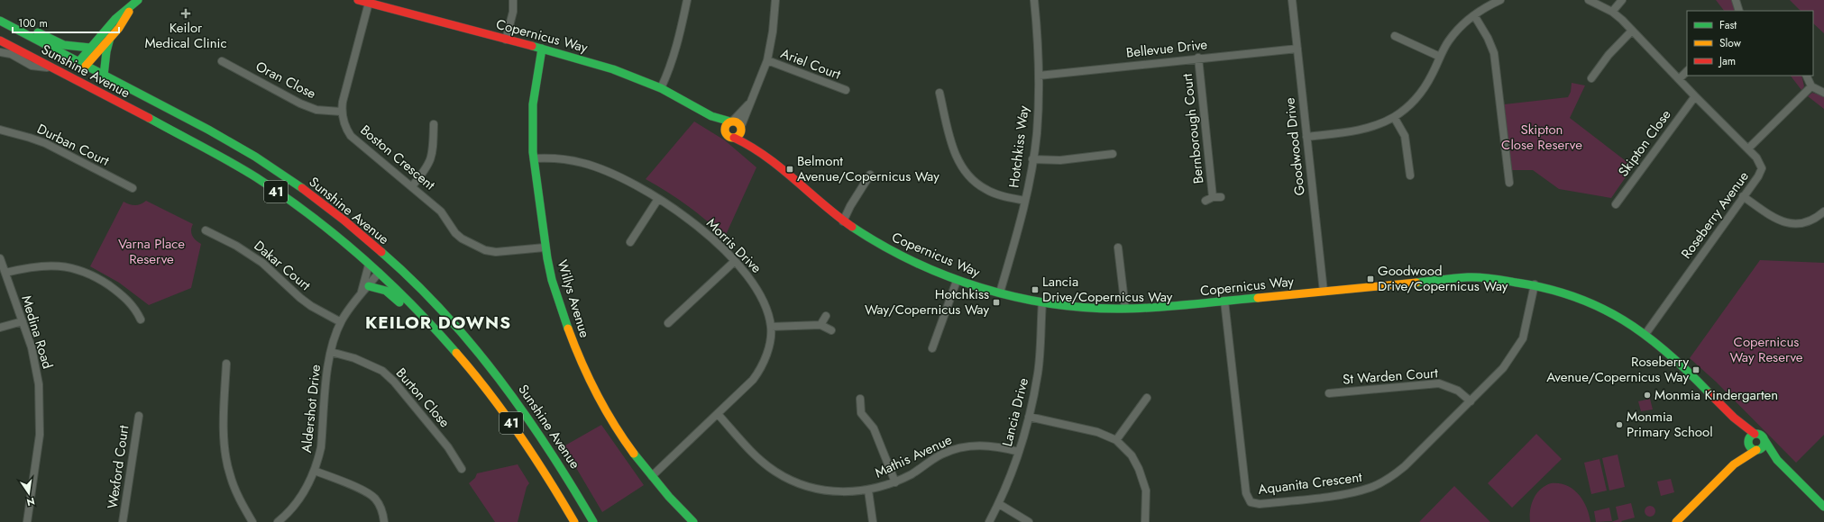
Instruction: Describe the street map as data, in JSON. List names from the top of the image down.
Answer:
{
  "streets": {
    "street": [
      "Copernicus Way",
      "Bellevue Drive",
      "Ariel Court",
      "Sunshine Avenue",
      "Oran Close",
      "Bernborough Court",
      "Skipton Close",
      "Durban Court",
      "Hotchkiss Way",
      "Goodwood Drive",
      "Boston Crescent",
      "41",
      "Roseberry Avenue",
      "Morris Drive",
      "Dakar Court",
      "Willys Avenue",
      "Medina Road",
      "St Warden Court",
      "Burton Close",
      "Aldershot Drive",
      "Lancia Drive",
      "Mathis Avenue",
      "Wexford Court",
      "Aquanita Crescent"
    ]
  },
  "crossings": [
    ["Copernicus Way", "Hotchkiss Way"],
    ["Copernicus Way", "Goodwood Drive"],
    ["Copernicus Way", "Roseberry Avenue"],
    ["Copernicus Way", "Willys Avenue"],
    ["Copernicus Way", "Lancia Drive"],
    ["Copernicus Way", "Aquanita Crescent"],
    ["Bellevue Drive", "Bernborough Court"],
    ["Bellevue Drive", "Hotchkiss Way"],
    ["Bellevue Drive", "Goodwood Drive"],
    ["Sunshine Avenue", "Aldershot Drive"],
    ["Oran Close", "Boston Crescent"],
    ["Skipton Close", "Roseberry Avenue"],
    ["Boston Crescent", "Willys Avenue"],
    ["Morris Drive", "Willys Avenue"],
    ["Morris Drive", "Mathis Avenue"],
    ["Dakar Court", "Aldershot Drive"],
    ["St Warden Court", "Aquanita Crescent"],
    ["Burton Close", "Aldershot Drive"],
    ["Lancia Drive", "Mathis Avenue"]
  ],
  "districts": ["KEILOR DOWNS"],
  "parks": ["Skipton Close Reserve", "Varna Place Reserve", "Copernicus Way Reserve"],
  "places": {
    "health": ["Keilor Medical Clinic"],
    "transit": [
      "Belmont Avenue/Copernicus Way",
      "Goodwood Drive/Copernicus Way",
      "Lancia Drive/Copernicus Way",
      "Hotchkiss Way/Copernicus Way",
      "Roseberry Avenue/Copernicus Way"
    ],
    "other": ["Monmia Kindergarten", "Monmia Primary School"]
  },
  "legend": ["Fast", "Slow", "Jam"],
  "scale_bar": "100 m",
  "north": "bottom"
}
